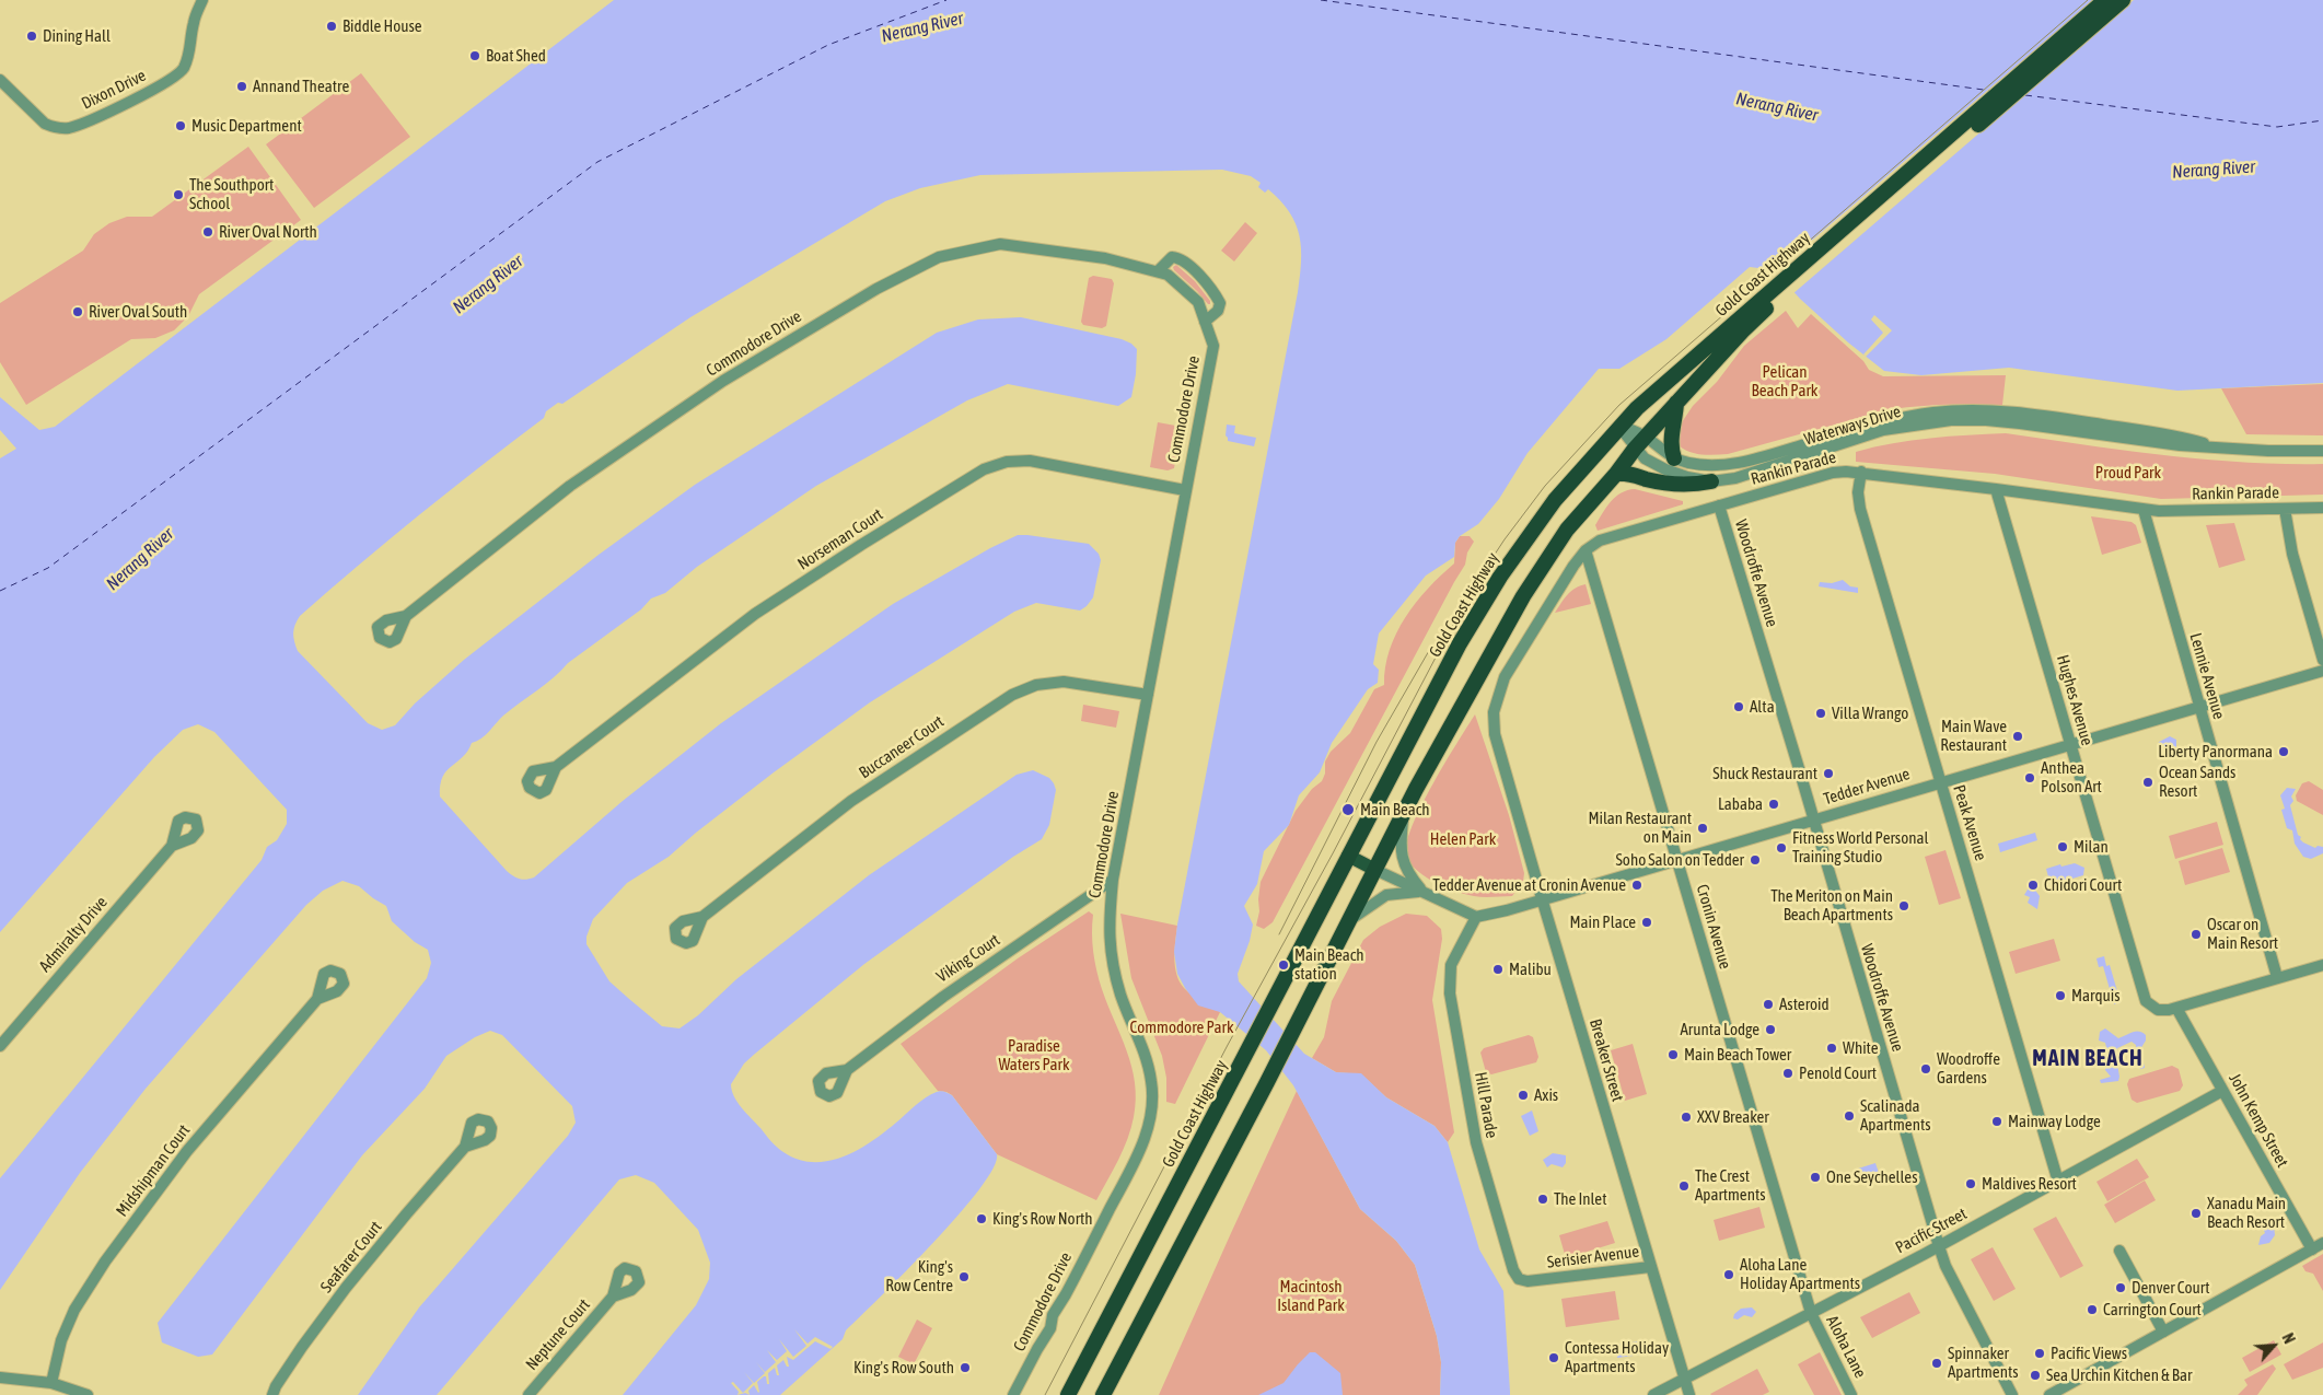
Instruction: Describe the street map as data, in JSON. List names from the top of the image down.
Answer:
{
  "streets": {
    "highway": ["Gold Coast Highway"],
    "street": [
      "Dixon Drive",
      "Commodore Drive",
      "Waterways Drive",
      "Rankin Parade",
      "Norseman Court",
      "Woodroffe Avenue",
      "Lennie Avenue",
      "Hughes Avenue",
      "Buccaneer Court",
      "Tedder Avenue",
      "Peak Avenue",
      "Cronin Avenue",
      "Admiralty Drive",
      "Viking Court",
      "Breaker Street",
      "Hill Parade",
      "John Kemp Street",
      "Midshipman Court",
      "Pacific Street",
      "Seafarer Court",
      "Serisier Avenue",
      "Neptune Court",
      "Aloha Lane"
    ]
  },
  "crossings": [
    ["Gold Coast Highway", "Waterways Drive"],
    ["Commodore Drive", "Norseman Court"],
    ["Commodore Drive", "Buccaneer Court"],
    ["Commodore Drive", "Viking Court"],
    ["Rankin Parade", "Woodroffe Avenue"],
    ["Rankin Parade", "Lennie Avenue"],
    ["Rankin Parade", "Hughes Avenue"],
    ["Rankin Parade", "Peak Avenue"],
    ["Rankin Parade", "Cronin Avenue"],
    ["Rankin Parade", "Breaker Street"],
    ["Woodroffe Avenue", "Tedder Avenue"],
    ["Woodroffe Avenue", "Pacific Street"],
    ["Lennie Avenue", "Tedder Avenue"],
    ["Hughes Avenue", "Tedder Avenue"],
    ["Hughes Avenue", "John Kemp Street"],
    ["Tedder Avenue", "Peak Avenue"],
    ["Tedder Avenue", "Cronin Avenue"],
    ["Tedder Avenue", "Breaker Street"],
    ["Tedder Avenue", "Hill Parade"],
    ["Peak Avenue", "Pacific Street"],
    ["Cronin Avenue", "Pacific Street"],
    ["Cronin Avenue", "Aloha Lane"],
    ["Breaker Street", "Pacific Street"],
    ["Breaker Street", "Serisier Avenue"],
    ["Hill Parade", "Serisier Avenue"],
    ["John Kemp Street", "Pacific Street"],
    ["Pacific Street", "Aloha Lane"]
  ],
  "districts": ["MAIN BEACH"],
  "water": ["Nerang River"],
  "parks": [
    "Pelican Beach Park",
    "Proud Park",
    "Helen Park",
    "Commodore Park",
    "Paradise Waters Park",
    "Macintosh Island Park"
  ],
  "places": [
    "Biddle House",
    "Dining Hall",
    "Boat Shed",
    "Annand Theatre",
    "Music Department",
    "The Southport School",
    "River Oval North",
    "River Oval South",
    "Alta",
    "Villa Wrango",
    "Main Wave Restaurant",
    "Liberty Panormana",
    "Shuck Restaurant",
    "Anthea Polson Art",
    "Ocean Sands Resort",
    "Lababa",
    "Main Beach",
    "Milan Restaurant on Main",
    "Milan",
    "Fitness World Personal Training Studio",
    "Soho Salon on Tedder",
    "Tedder Avenue at Cronin Avenue",
    "Chidori Court",
    "The Meriton on Main Beach Apartments",
    "Main Place",
    "Oscar on Main Resort",
    "Main Beach station",
    "Malibu",
    "Marquis",
    "Asteroid",
    "Arunta Lodge",
    "White",
    "Main Beach Tower",
    "Woodroffe Gardens",
    "Penold Court",
    "Axis",
    "Scalinada Apartments",
    "XXV Breaker",
    "Mainway Lodge",
    "One Seychelles",
    "Maldives Resort",
    "The Crest Apartments",
    "The Inlet",
    "Xanadu Main Beach Resort",
    "King's Row North",
    "Aloha Lane Holiday Apartments",
    "King's Row Centre",
    "Denver Court",
    "Carrington Court",
    "Pacific Views",
    "Contessa Holiday Apartments",
    "Spinnaker Apartments",
    "King's Row South",
    "Sea Urchin Kitchen & Bar"
  ],
  "north": "top right"
}
